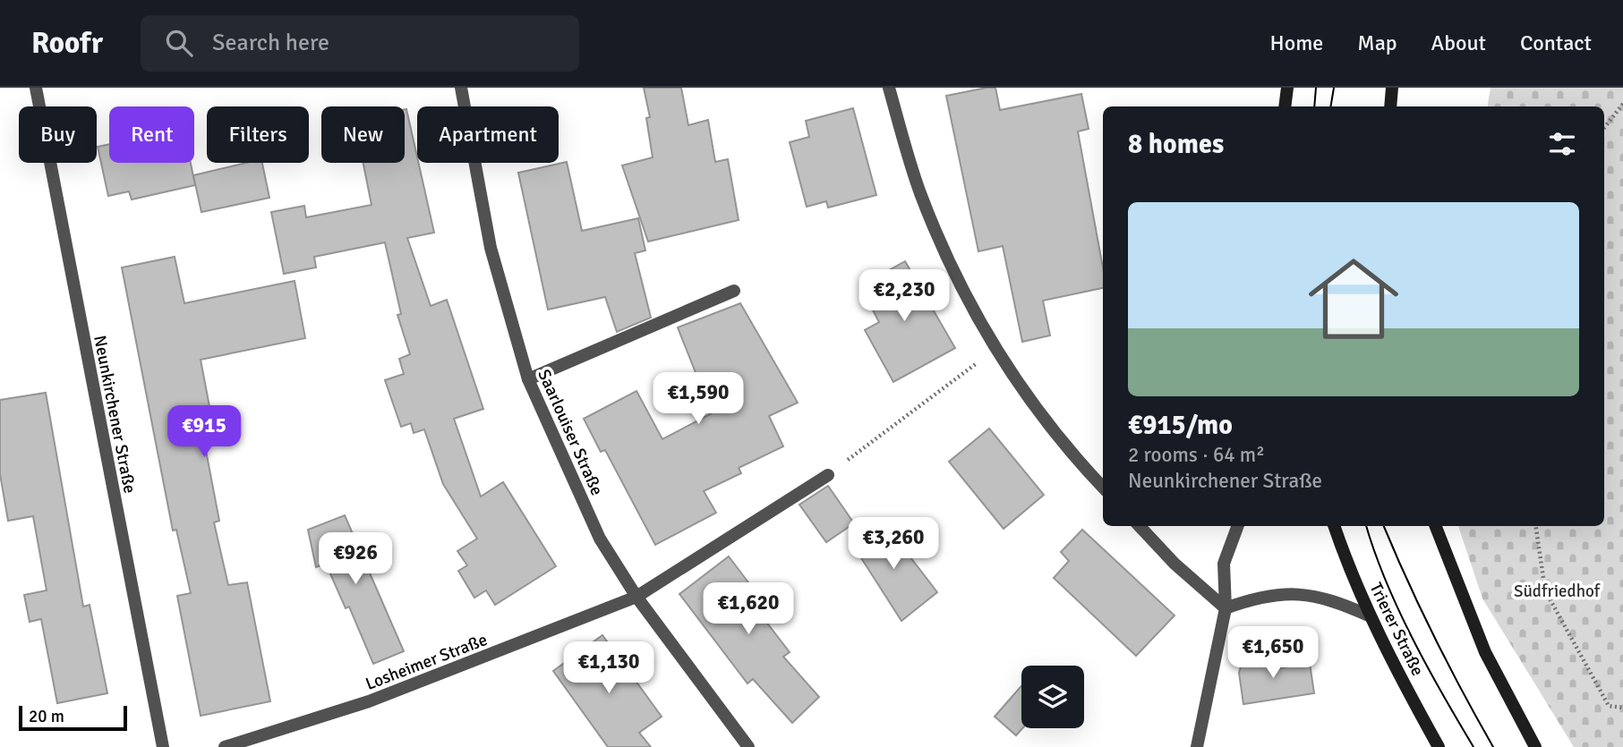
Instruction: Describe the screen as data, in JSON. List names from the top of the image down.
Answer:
{
  "streets": {
    "main road": ["Trierer Straße"],
    "street": ["Neunkirchener Straße", "Saarlouiser Straße", "Losheimer Straße"]
  },
  "crossings": [
    ["Saarlouiser Straße", "Losheimer Straße"]
  ],
  "parks": ["Südfriedhof"],
  "scale_bar": "20 m",
  "page": {
    "header": "Roofr",
    "search": "Search here",
    "nav": [
      "Home",
      "Map",
      "About",
      "Contact"
    ],
    "chip": [
      "Buy",
      "Rent",
      "Filters",
      "New",
      "Apartment"
    ],
    "heading": "8 homes",
    "list": [
      {
        "name": "€915/mo",
        "note": "2 rooms · 64 m² · Neunkirchener Straße"
      }
    ],
    "price": [
      "€2,230",
      "€1,590",
      "€915",
      "€3,260",
      "€926",
      "€1,620",
      "€1,650",
      "€1,130"
    ],
    "scale": "20 m"
  }
}
